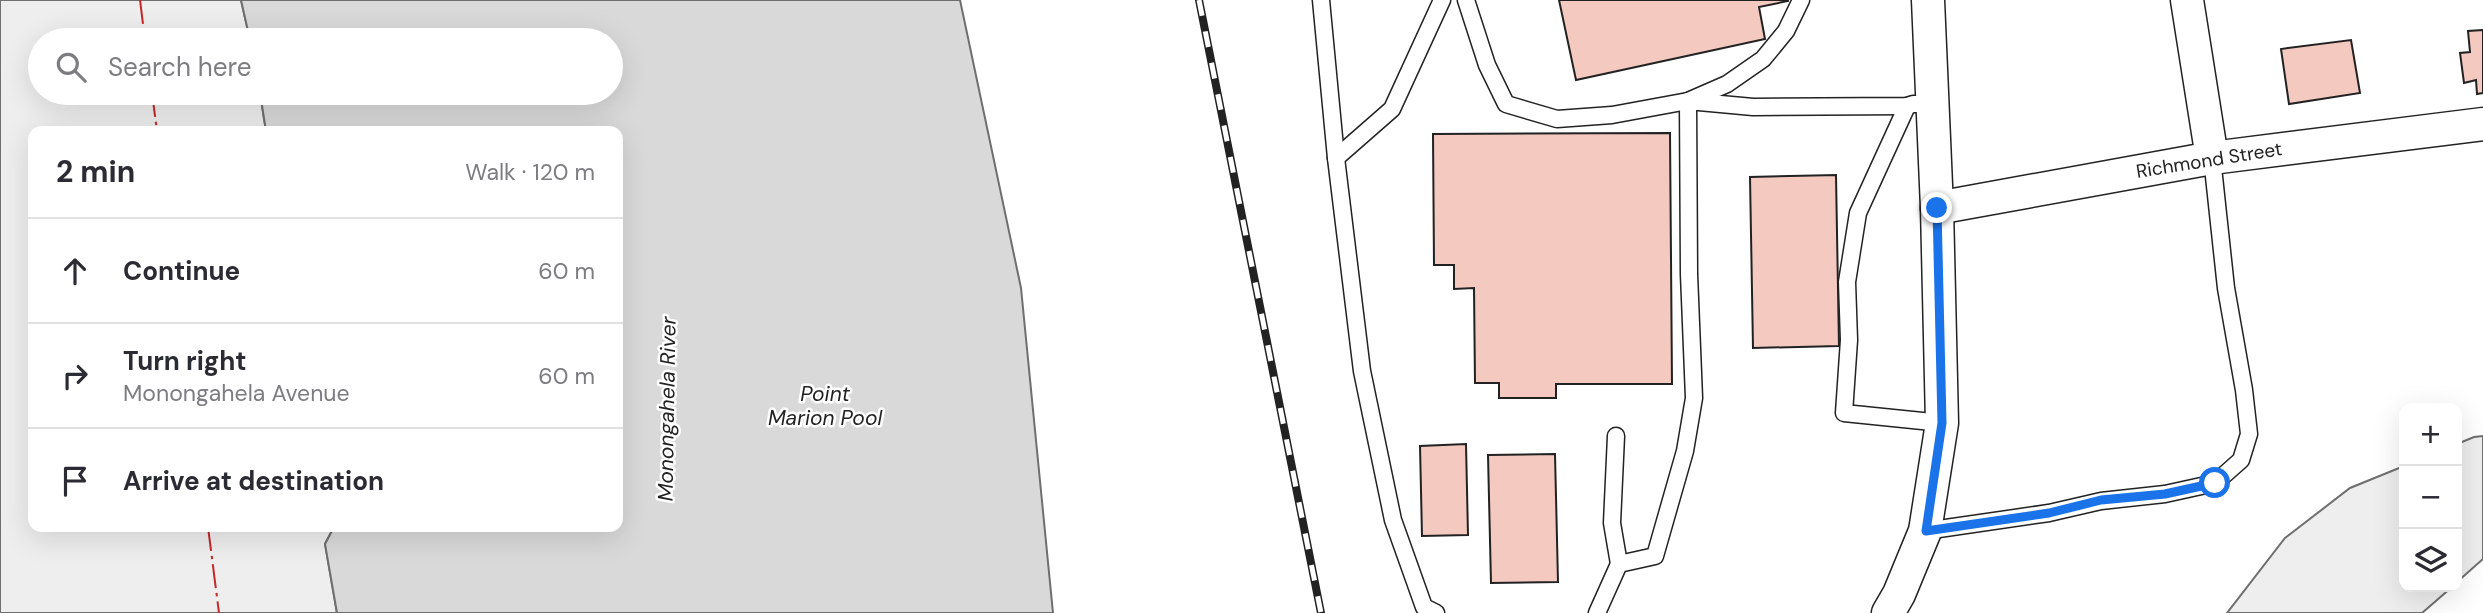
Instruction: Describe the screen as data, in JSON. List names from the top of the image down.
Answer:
{
  "streets": {
    "street": ["Richmond Street"]
  },
  "water": ["Point Marion Pool", "Monongahela River"],
  "page": {
    "search": "Search here",
    "heading": ["2 min", "Walk · 120 m"],
    "list": [
      ["Continue", "60 m"],
      ["Turn right", "Monongahela Avenue", "60 m"],
      "Arrive at destination"
    ],
    "map_buttons": ["+", "−"]
  }
}
